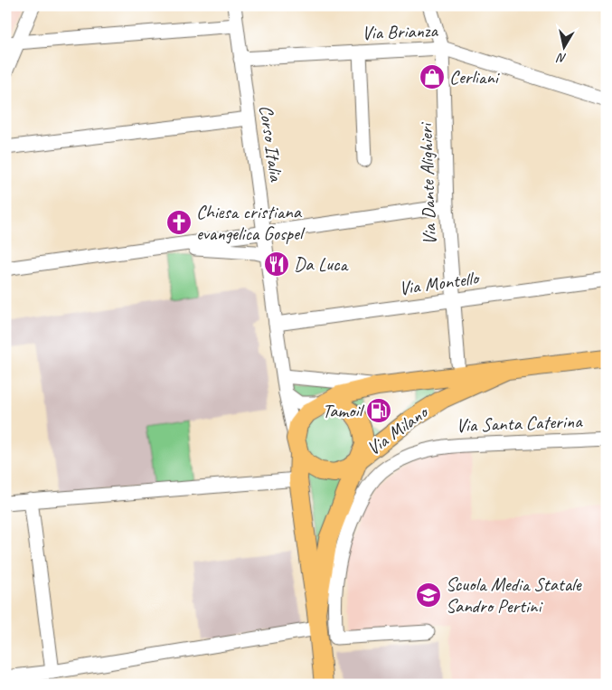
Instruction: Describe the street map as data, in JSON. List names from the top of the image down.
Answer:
{
  "streets": {
    "main road": ["Via Milano"],
    "street": [
      "Via Brianza",
      "Corso Italia",
      "Via Dante Alighieri",
      "Via Montello",
      "Via Santa Caterina"
    ]
  },
  "crossings": [
    ["Via Brianza", "Corso Italia"],
    ["Via Brianza", "Via Dante Alighieri"],
    ["Corso Italia", "Via Montello"],
    ["Corso Italia", "Via Milano"],
    ["Via Dante Alighieri", "Via Montello"]
  ],
  "places": {
    "shop": ["Cerliani"],
    "church": ["Chiesa cristiana evangelica Gospel"],
    "restaurant": ["Da Luca"],
    "fuel station": ["Tamoil"],
    "school or university": ["Scuola Media Statale Sandro Pertini"]
  },
  "north": "bottom"
}
